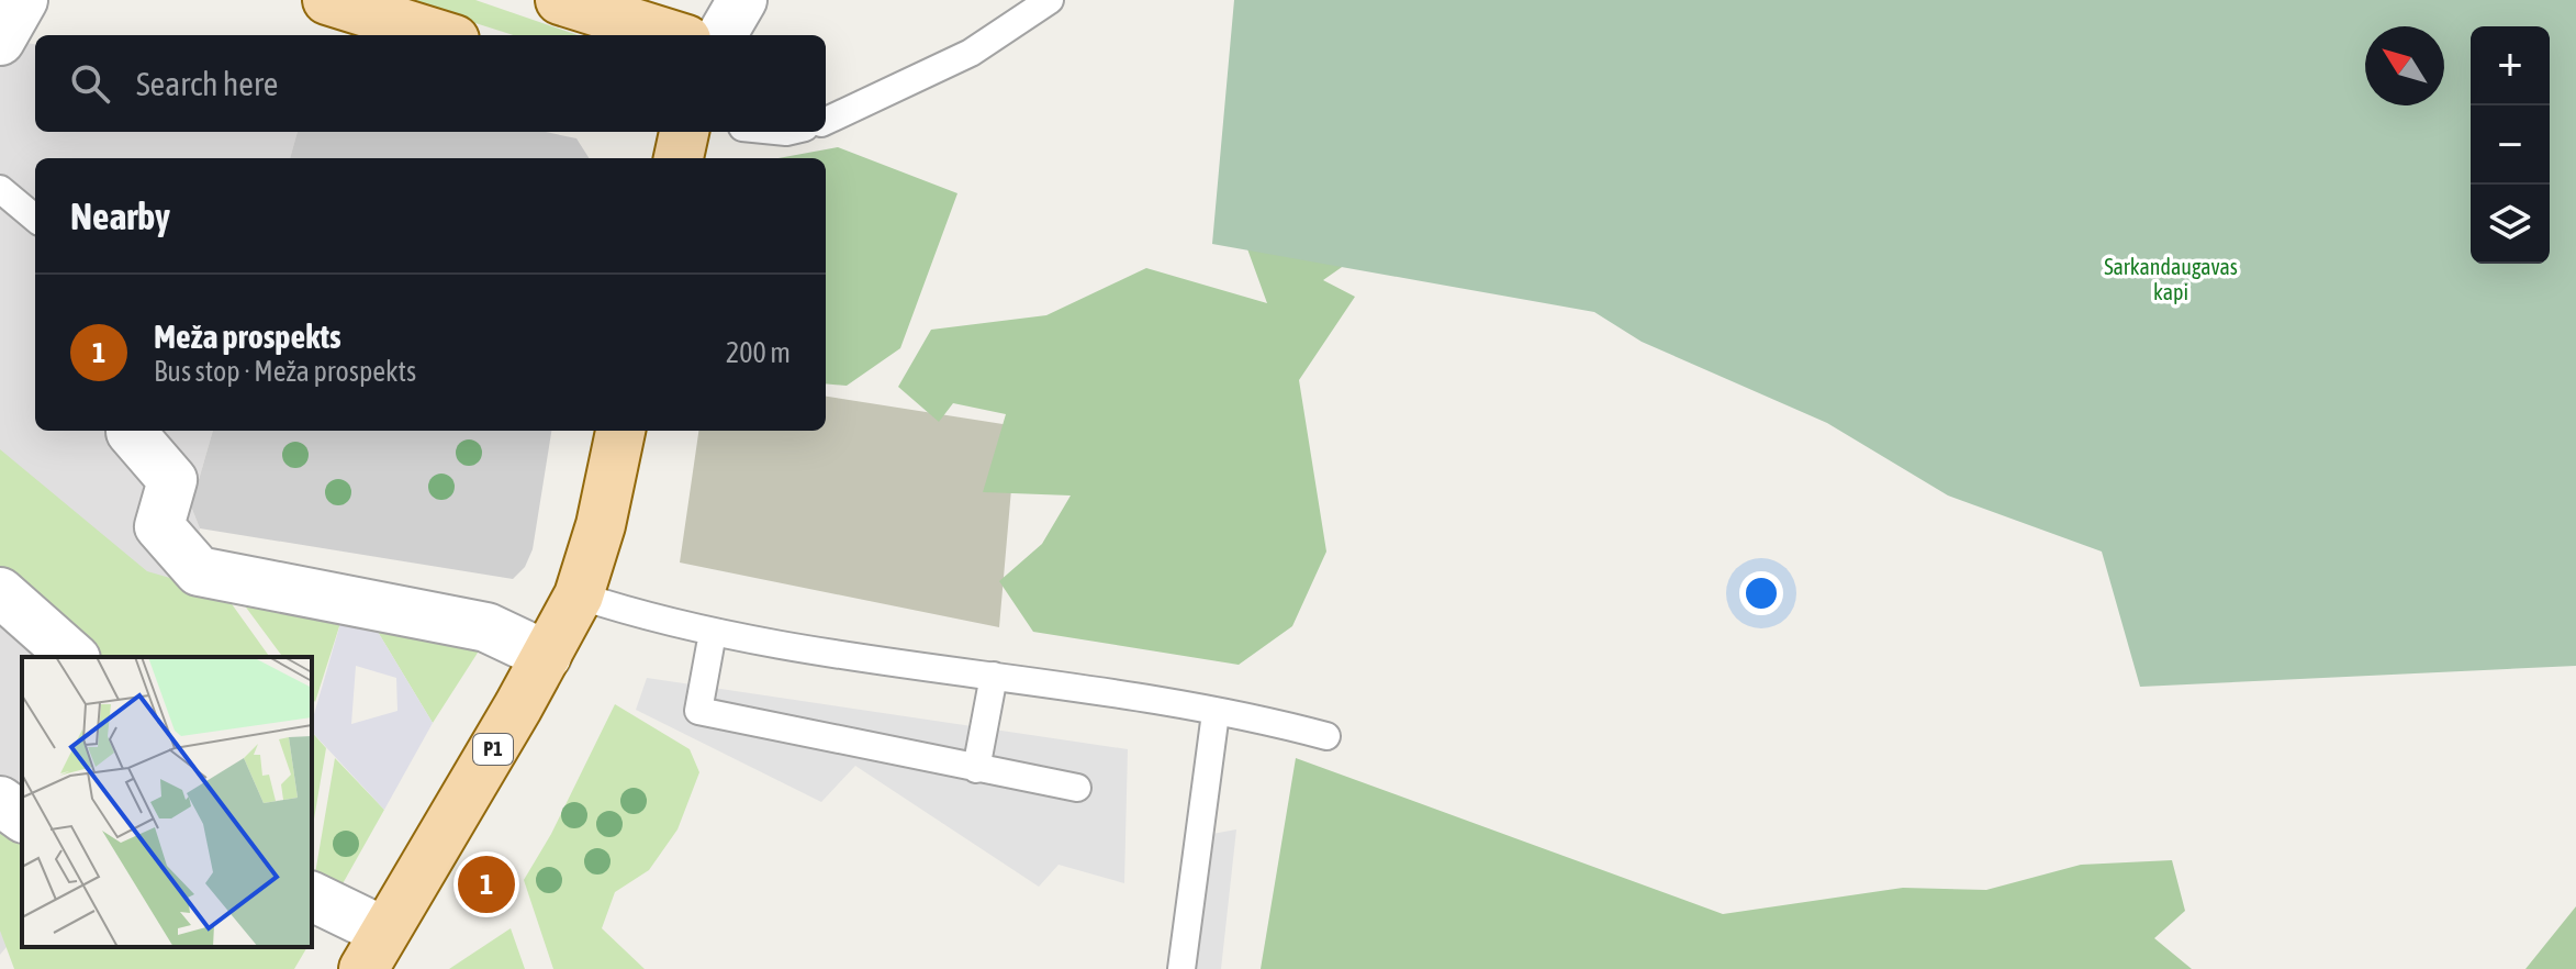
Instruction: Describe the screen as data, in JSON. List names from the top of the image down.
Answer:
{
  "streets": {
    "main road": ["P1"]
  },
  "parks": ["Sarkandaugavas kapi"],
  "north": "top left",
  "page": {
    "map_buttons": ["+", "−"],
    "search": "Search here",
    "heading": "Nearby",
    "list": [
      {
        "mark": "1",
        "name": "Meža prospekts",
        "note": "Bus stop · Meža prospekts",
        "value": "200 m"
      }
    ],
    "pins": "1"
  }
}
